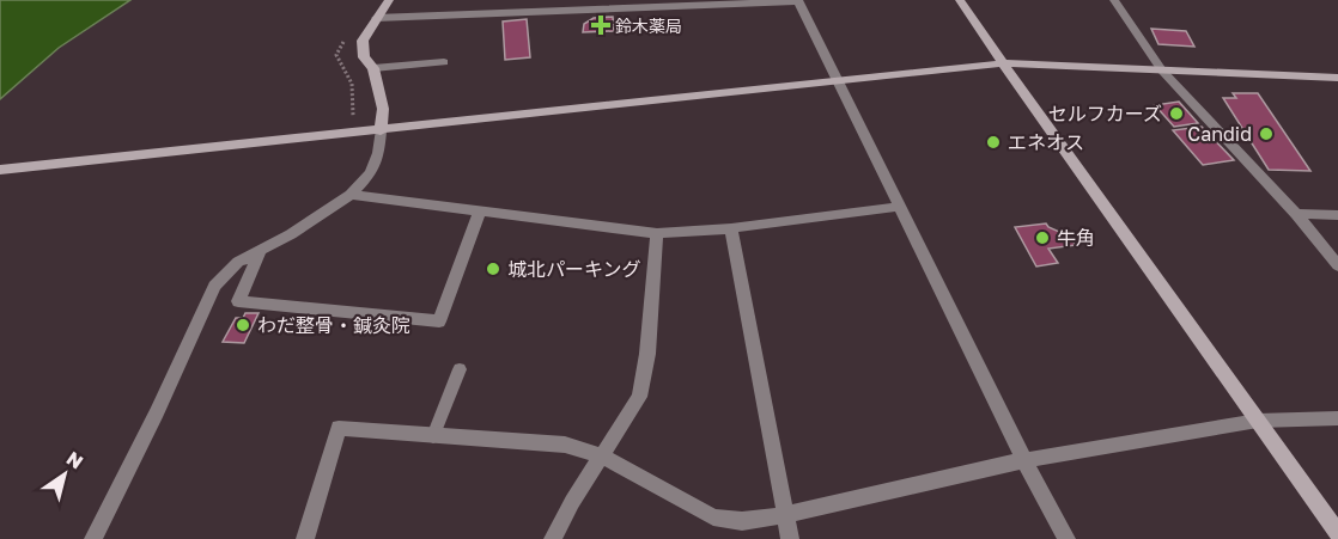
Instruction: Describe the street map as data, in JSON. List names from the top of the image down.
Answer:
{
  "places": {
    "health": ["鈴木薬局"],
    "other": [
      "セルフカーズ",
      "Candid",
      "エネオス",
      "牛角",
      "城北パーキング",
      "わだ整骨・鍼灸院"
    ]
  },
  "north": "top right"
}
